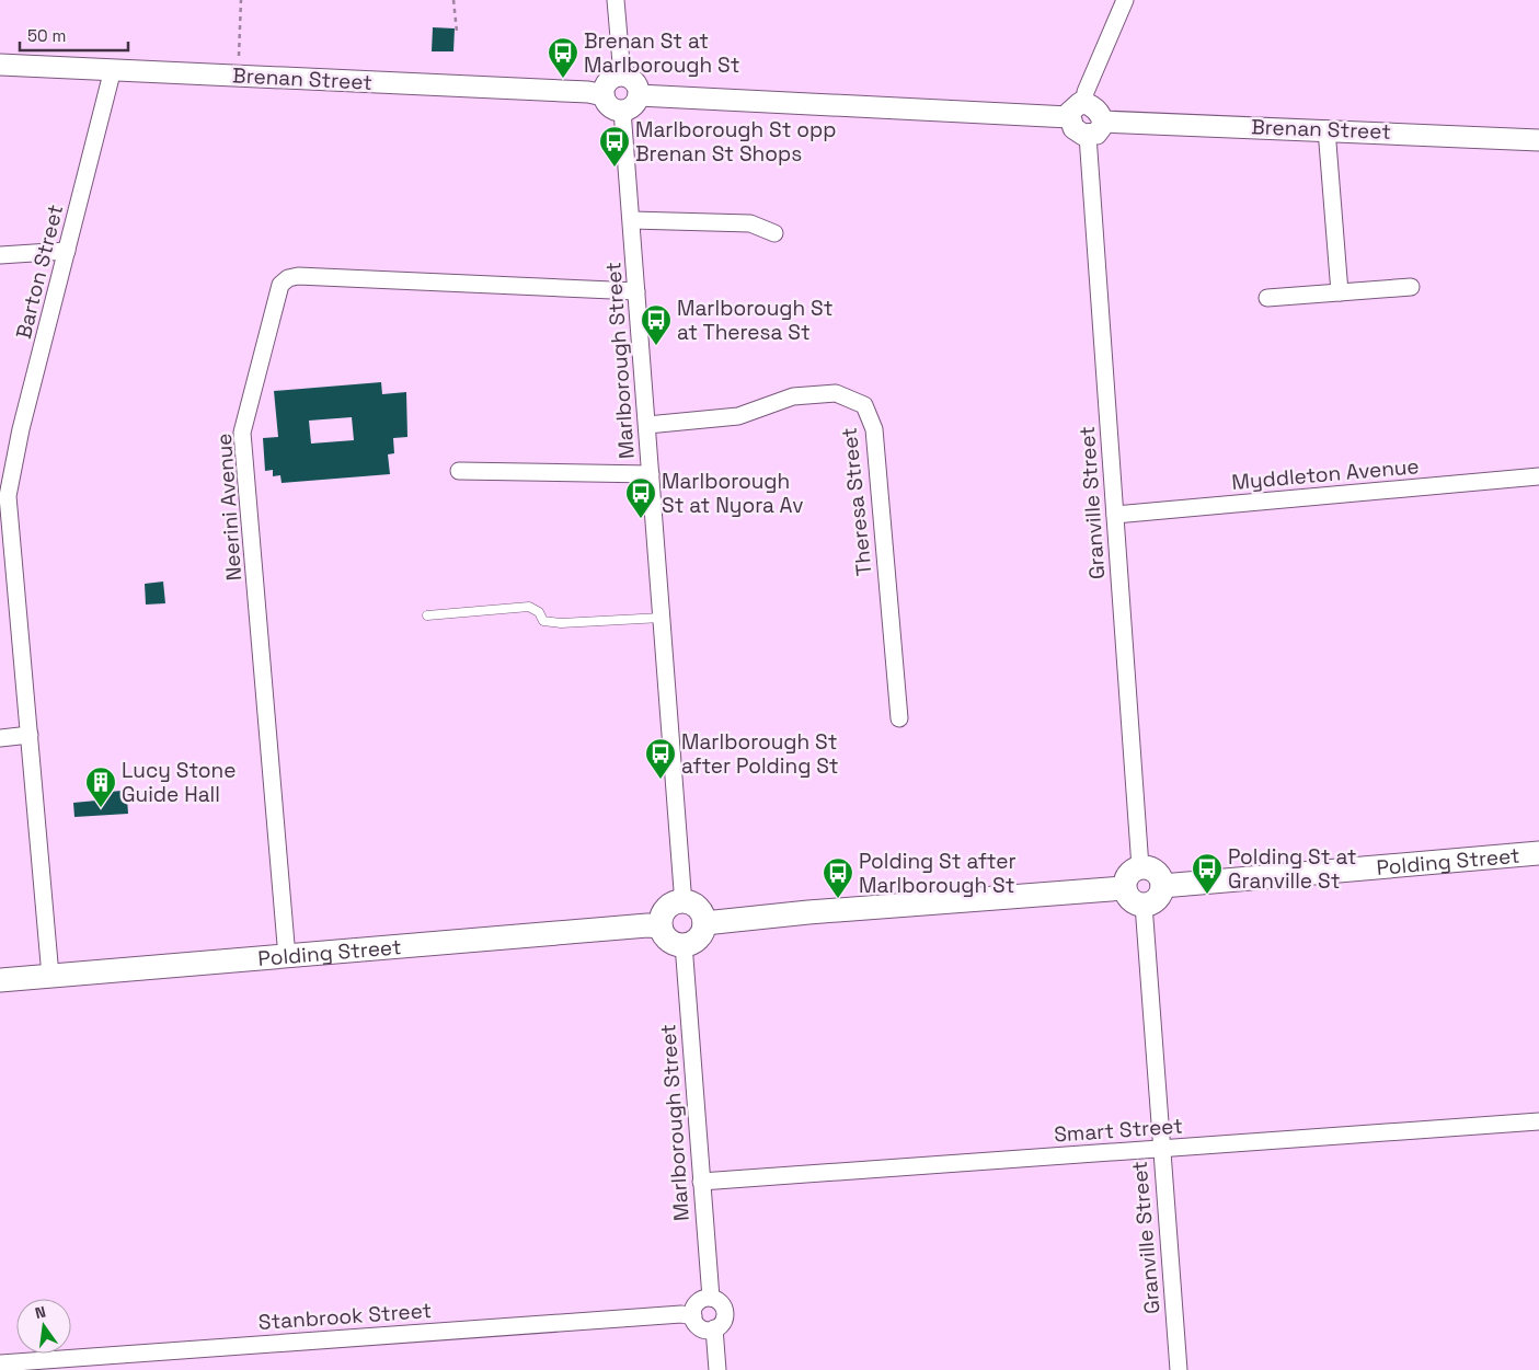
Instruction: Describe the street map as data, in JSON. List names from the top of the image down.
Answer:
{
  "streets": {
    "main road": ["Polding Street"],
    "street": [
      "Brenan Street",
      "Barton Street",
      "Marlborough Street",
      "Myddleton Avenue",
      "Theresa Street",
      "Granville Street",
      "Neerini Avenue",
      "Smart Street",
      "Stanbrook Street"
    ]
  },
  "crossings": [
    ["Brenan Street", "Barton Street"],
    ["Brenan Street", "Marlborough Street"],
    ["Brenan Street", "Granville Street"],
    ["Barton Street", "Polding Street"],
    ["Marlborough Street", "Theresa Street"],
    ["Marlborough Street", "Neerini Avenue"],
    ["Marlborough Street", "Polding Street"],
    ["Marlborough Street", "Smart Street"],
    ["Marlborough Street", "Stanbrook Street"],
    ["Myddleton Avenue", "Granville Street"],
    ["Granville Street", "Polding Street"],
    ["Granville Street", "Smart Street"],
    ["Neerini Avenue", "Polding Street"]
  ],
  "places": {
    "bus stop": [
      "Brenan St at Marlborough St",
      "Marlborough St opp Brenan St Shops",
      "Marlborough St at Theresa St",
      "Marlborough St at Nyora Av",
      "Marlborough St after Polding St",
      "Polding St at Granville St",
      "Polding St after Marlborough St"
    ],
    "building": ["Lucy Stone Guide Hall"]
  },
  "scale_bar": "50 m",
  "north": "top"
}
